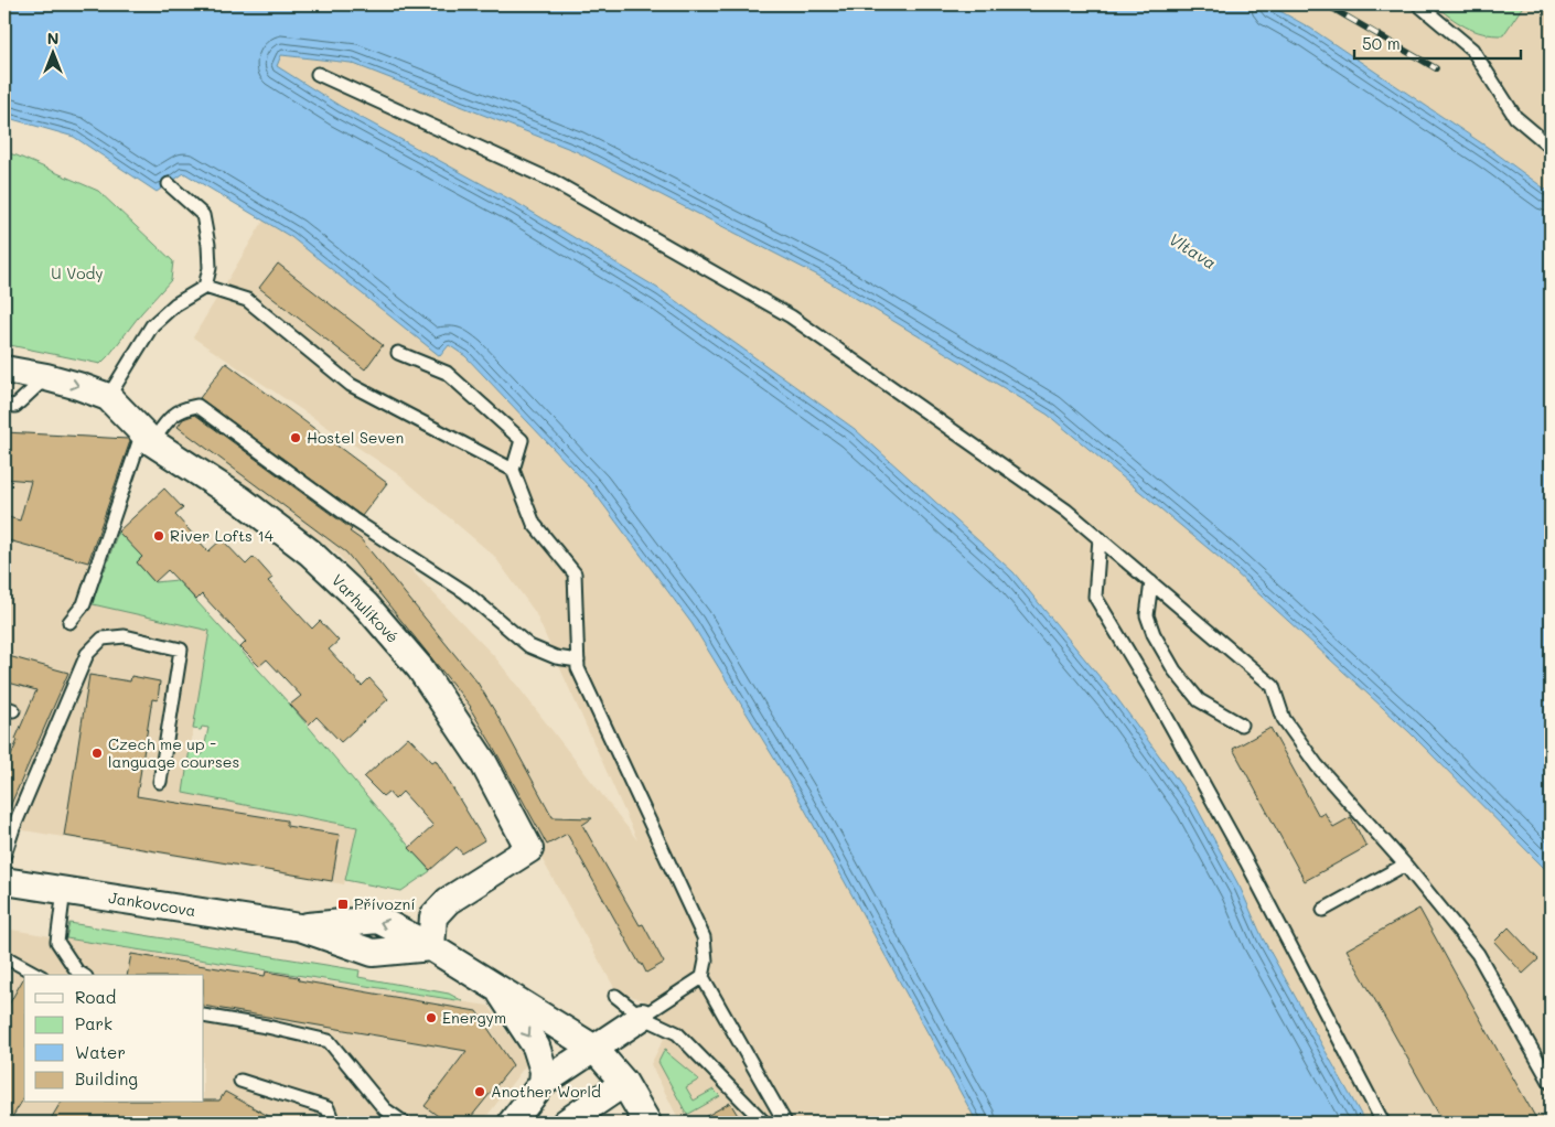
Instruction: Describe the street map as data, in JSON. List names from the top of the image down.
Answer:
{
  "streets": {
    "street": ["Varhulíkové", "Jankovcova"]
  },
  "crossings": [
    ["Varhulíkové", "Jankovcova"]
  ],
  "water": ["Vltava"],
  "parks": ["U Vody"],
  "places": {
    "other": [
      "Hostel Seven",
      "River Lofts 14",
      "Czech me up - language courses",
      "Energym",
      "Another World"
    ],
    "transit": ["Přívozní"]
  },
  "legend": [
    "Road",
    "Park",
    "Water",
    "Building"
  ],
  "scale_bar": "50 m",
  "north": "top"
}
